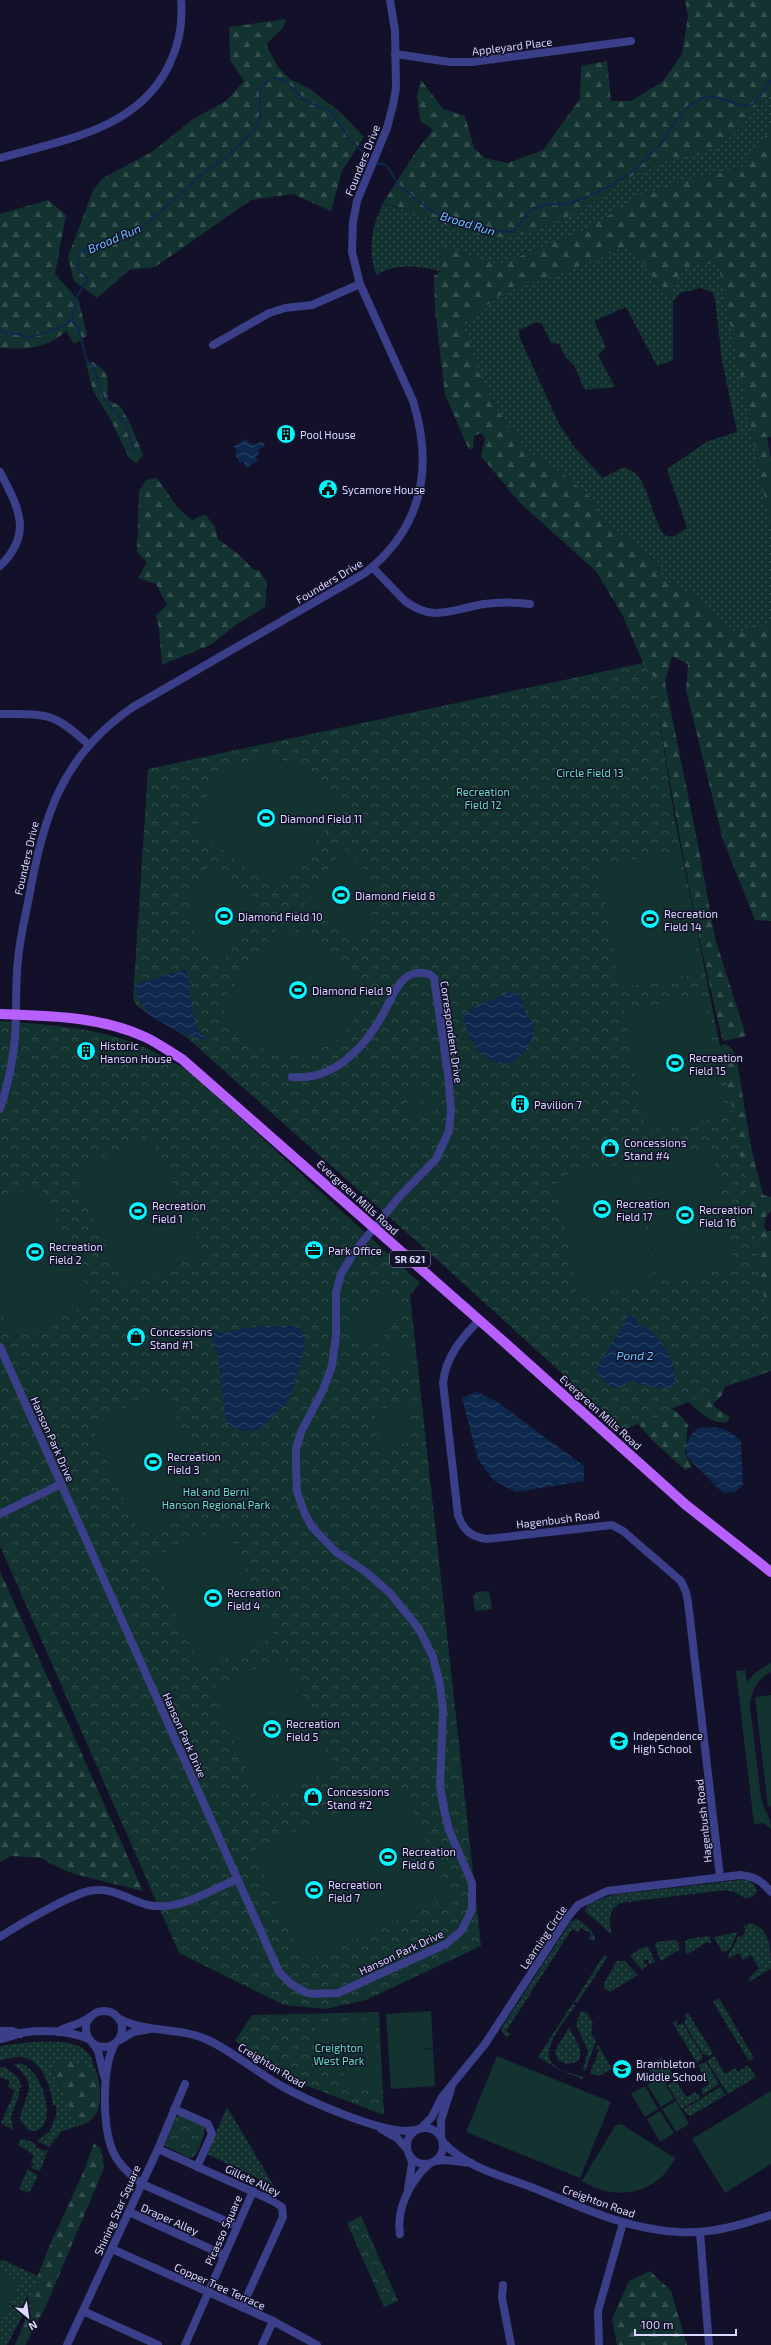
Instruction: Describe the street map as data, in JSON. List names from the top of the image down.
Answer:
{
  "streets": {
    "main road": ["Evergreen Mills Road", "SR 621"],
    "street": [
      "Appleyard Place",
      "Founders Drive",
      "Correspondent Drive",
      "Hanson Park Drive",
      "Hagenbush Road",
      "Learning Circle",
      "Creighton Road",
      "Gillete Alley",
      "Shining Star Square",
      "Draper Alley",
      "Picasso Square",
      "Copper Tree Terrace"
    ]
  },
  "crossings": [
    ["Appleyard Place", "Founders Drive"],
    ["Founders Drive", "Evergreen Mills Road"],
    ["Correspondent Drive", "Evergreen Mills Road"],
    ["Correspondent Drive", "Hanson Park Drive"],
    ["Evergreen Mills Road", "Hanson Park Drive"],
    ["Evergreen Mills Road", "Hagenbush Road"],
    ["Hagenbush Road", "Learning Circle"],
    ["Learning Circle", "Creighton Road"],
    ["Gillete Alley", "Shining Star Square"],
    ["Gillete Alley", "Picasso Square"],
    ["Gillete Alley", "Copper Tree Terrace"],
    ["Shining Star Square", "Draper Alley"],
    ["Shining Star Square", "Copper Tree Terrace"],
    ["Draper Alley", "Picasso Square"],
    ["Picasso Square", "Copper Tree Terrace"]
  ],
  "water": ["Broad Run", "Pond 2"],
  "parks": [
    "Circle Field 13",
    "Recreation Field 12",
    "Hal and Berni Hanson Regional Park",
    "Creighton West Park"
  ],
  "places": {
    "building": ["Pool House", "Historic Hanson House", "Pavilion 7"],
    "public building": ["Sycamore House"],
    "sports": [
      "Diamond Field 11",
      "Diamond Field 8",
      "Diamond Field 10",
      "Recreation Field 14",
      "Diamond Field 9",
      "Recreation Field 15",
      "Recreation Field 17",
      "Recreation Field 1",
      "Recreation Field 16",
      "Recreation Field 2",
      "Recreation Field 3",
      "Recreation Field 4",
      "Recreation Field 5",
      "Recreation Field 6",
      "Recreation Field 7"
    ],
    "shop": ["Concessions Stand #4", "Concessions Stand #1", "Concessions Stand #2"],
    "office": ["Park Office"],
    "school or university": ["Independence High School", "Brambleton Middle School"]
  },
  "scale_bar": "100 m",
  "north": "bottom right"
}
